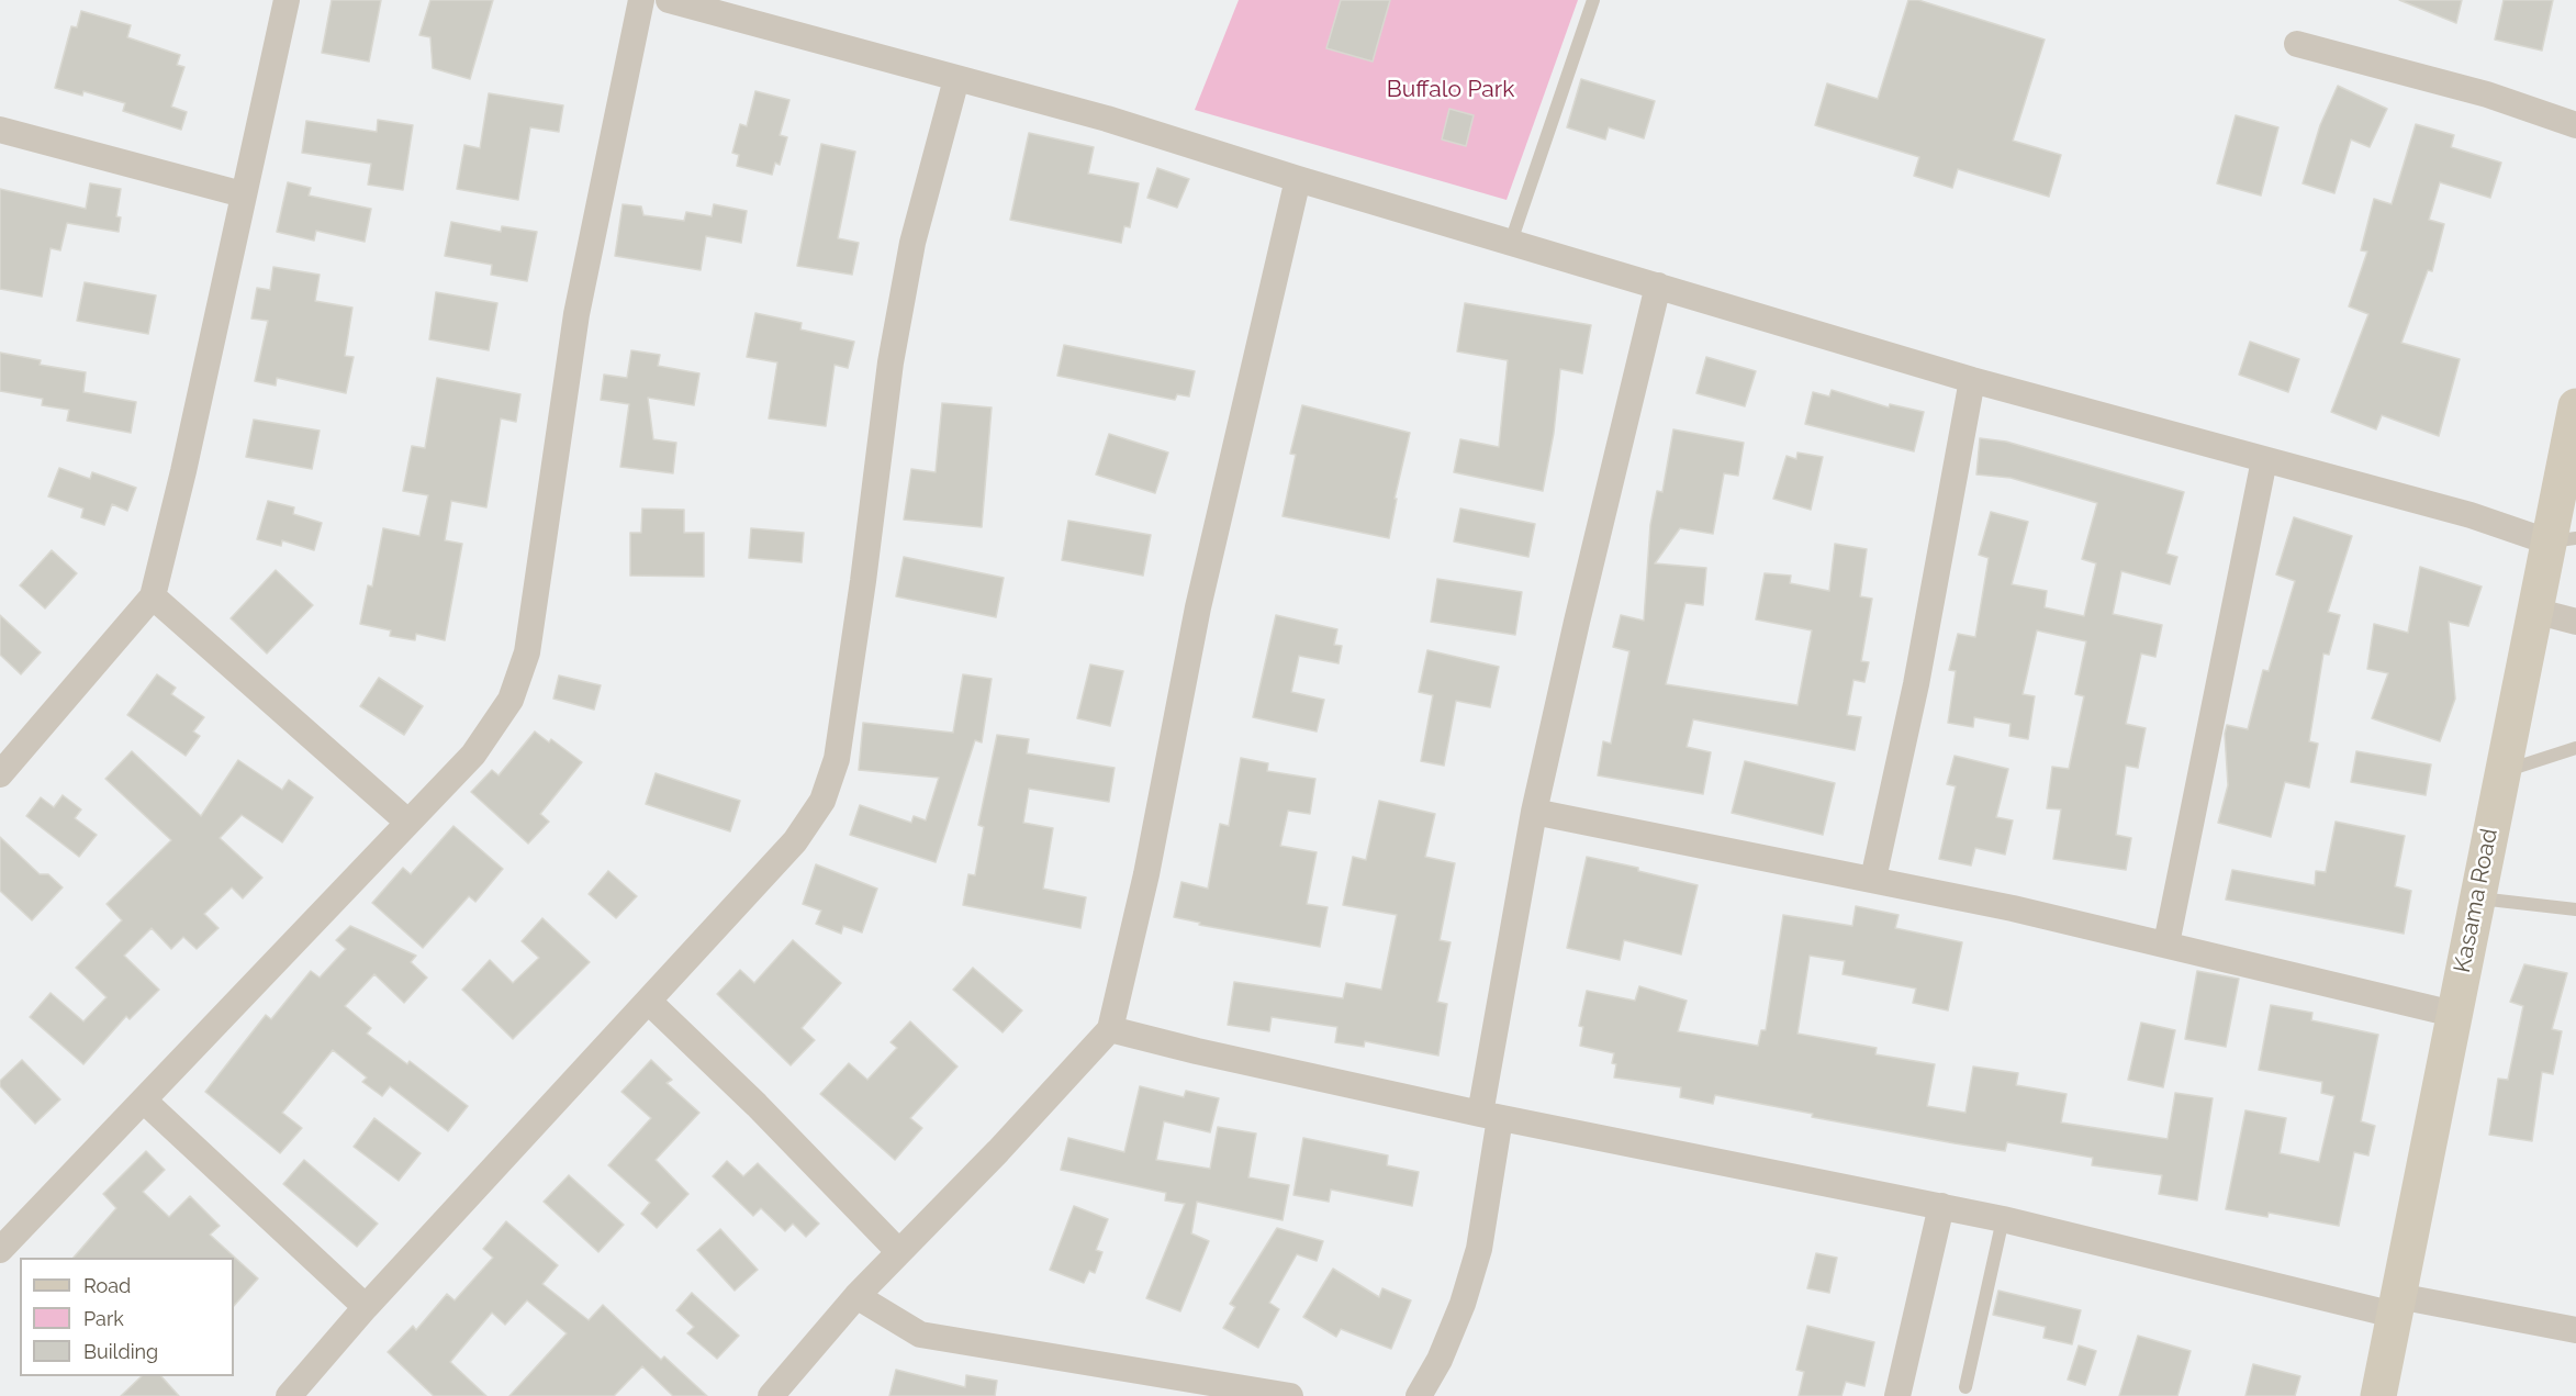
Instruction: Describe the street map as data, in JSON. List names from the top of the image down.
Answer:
{
  "streets": {
    "street": ["Kasama Road"]
  },
  "parks": ["Buffalo Park"],
  "legend": ["Road", "Park", "Building"]
}
